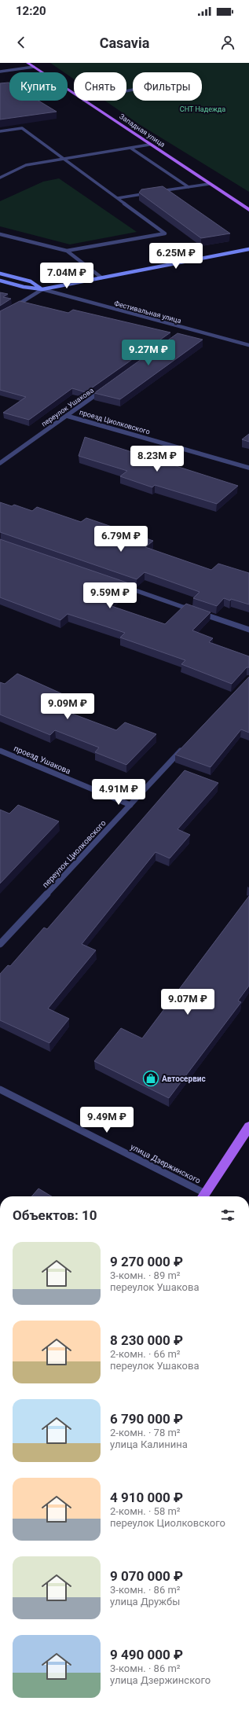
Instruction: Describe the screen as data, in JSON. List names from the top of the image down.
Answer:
{
  "streets": {
    "main road": ["Западная улица"],
    "street": [
      "Фестивальная улица",
      "переулок Ушакова",
      "проезд Циолковского",
      "проезд Ушакова",
      "переулок Циолковского",
      "улица Дзержинского"
    ]
  },
  "crossings": [
    ["переулок Ушакова", "проезд Циолковского"],
    ["проезд Ушакова", "переулок Циолковского"]
  ],
  "parks": ["СНТ Надежда"],
  "places": {
    "shop": ["Автосервис"]
  },
  "page": {
    "status": "12:20",
    "header": "Casavia",
    "chip": ["Купить", "Снять", "Фильтры"],
    "price": [
      "6.25M ₽",
      "7.04M ₽",
      "9.27M ₽",
      "8.23M ₽",
      "6.79M ₽",
      "9.59M ₽",
      "9.09M ₽",
      "4.91M ₽",
      "9.07M ₽",
      "9.49M ₽"
    ],
    "heading": "Объектов: 10",
    "list": [
      {
        "name": "9 270 000 ₽",
        "note": "3-комн. · 89 m² · переулок Ушакова"
      },
      {
        "name": "8 230 000 ₽",
        "note": "2-комн. · 66 m² · переулок Ушакова"
      },
      {
        "name": "6 790 000 ₽",
        "note": "2-комн. · 78 m² · улица Калинина"
      },
      {
        "name": "4 910 000 ₽",
        "note": "2-комн. · 58 m² · переулок Циолковского"
      },
      {
        "name": "9 070 000 ₽",
        "note": "3-комн. · 86 m² · улица Дружбы"
      },
      {
        "name": "9 490 000 ₽",
        "note": "3-комн. · 86 m² · улица Дзержинского"
      }
    ]
  }
}
